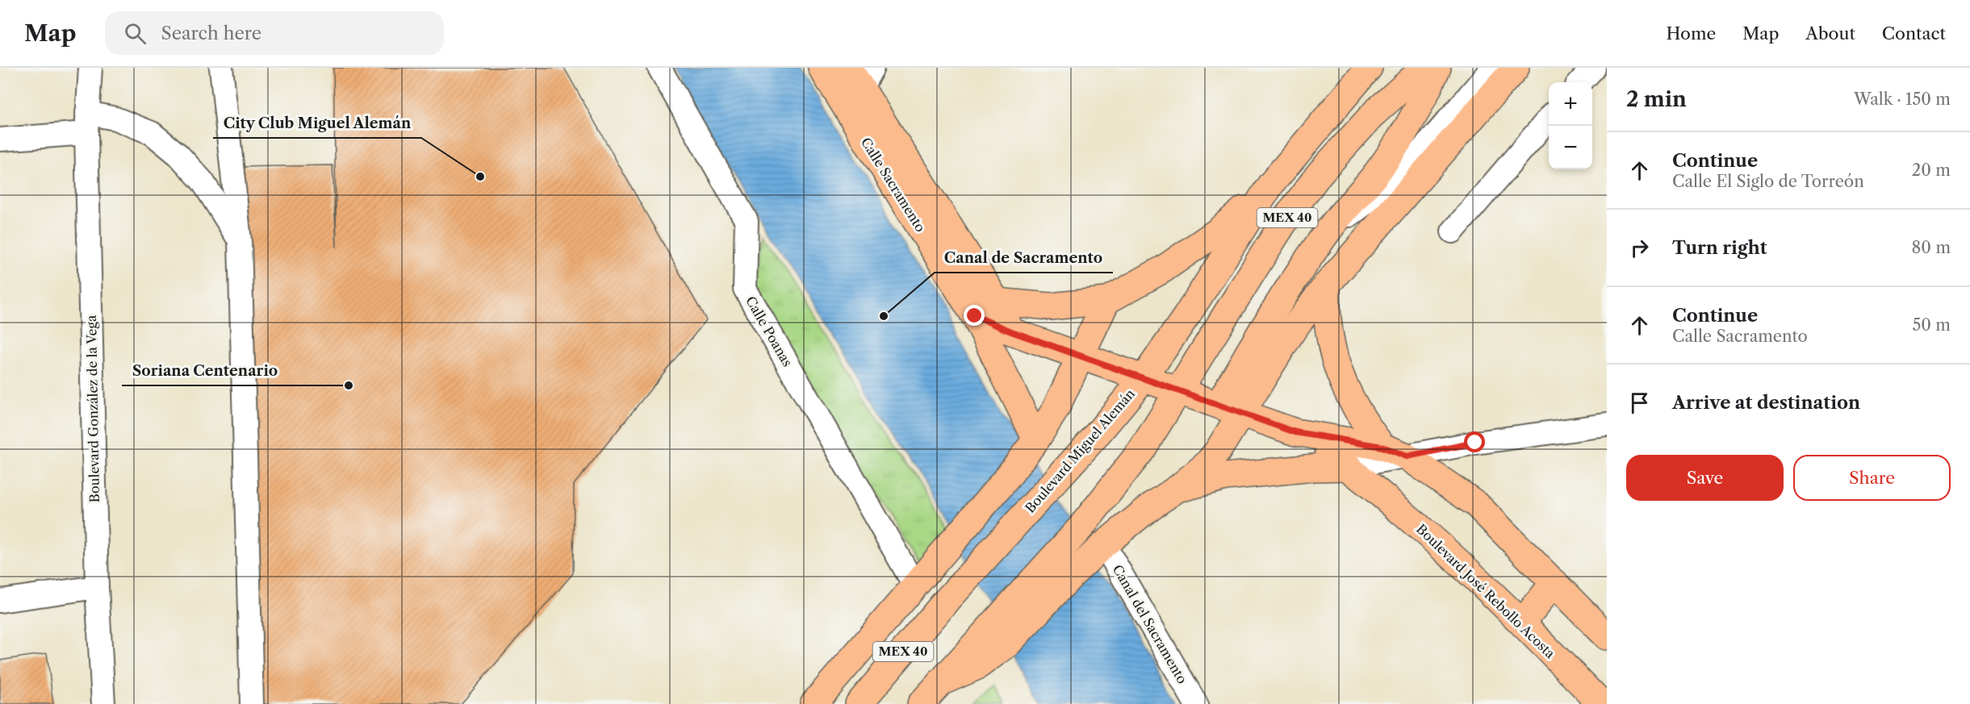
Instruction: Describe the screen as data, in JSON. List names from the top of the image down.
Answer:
{
  "streets": {
    "main road": [
      "Calle Sacramento",
      "MEX 40",
      "Boulevard Miguel Alemán",
      "Boulevard José Rebollo Acosta"
    ],
    "street": ["Calle Poanas", "Boulevard González de la Vega", "Canal del Sacramento"]
  },
  "crossings": [
    ["MEX 40", "Boulevard José Rebollo Acosta"],
    ["Boulevard Miguel Alemán", "Boulevard José Rebollo Acosta"]
  ],
  "places": ["City Club Miguel Alemán", "Canal de Sacramento", "Soriana Centenario"],
  "page": {
    "header": "Map",
    "search": "Search here",
    "nav": [
      "Home",
      "Map",
      "About",
      "Contact"
    ],
    "heading": ["2 min", "Walk · 150 m"],
    "map_buttons": ["+", "−"],
    "list": [
      ["Continue", "Calle El Siglo de Torreón", "20 m"],
      ["Turn right", "80 m"],
      ["Continue", "Calle Sacramento", "50 m"],
      "Arrive at destination"
    ],
    "buttons": ["Save", "Share"]
  }
}
